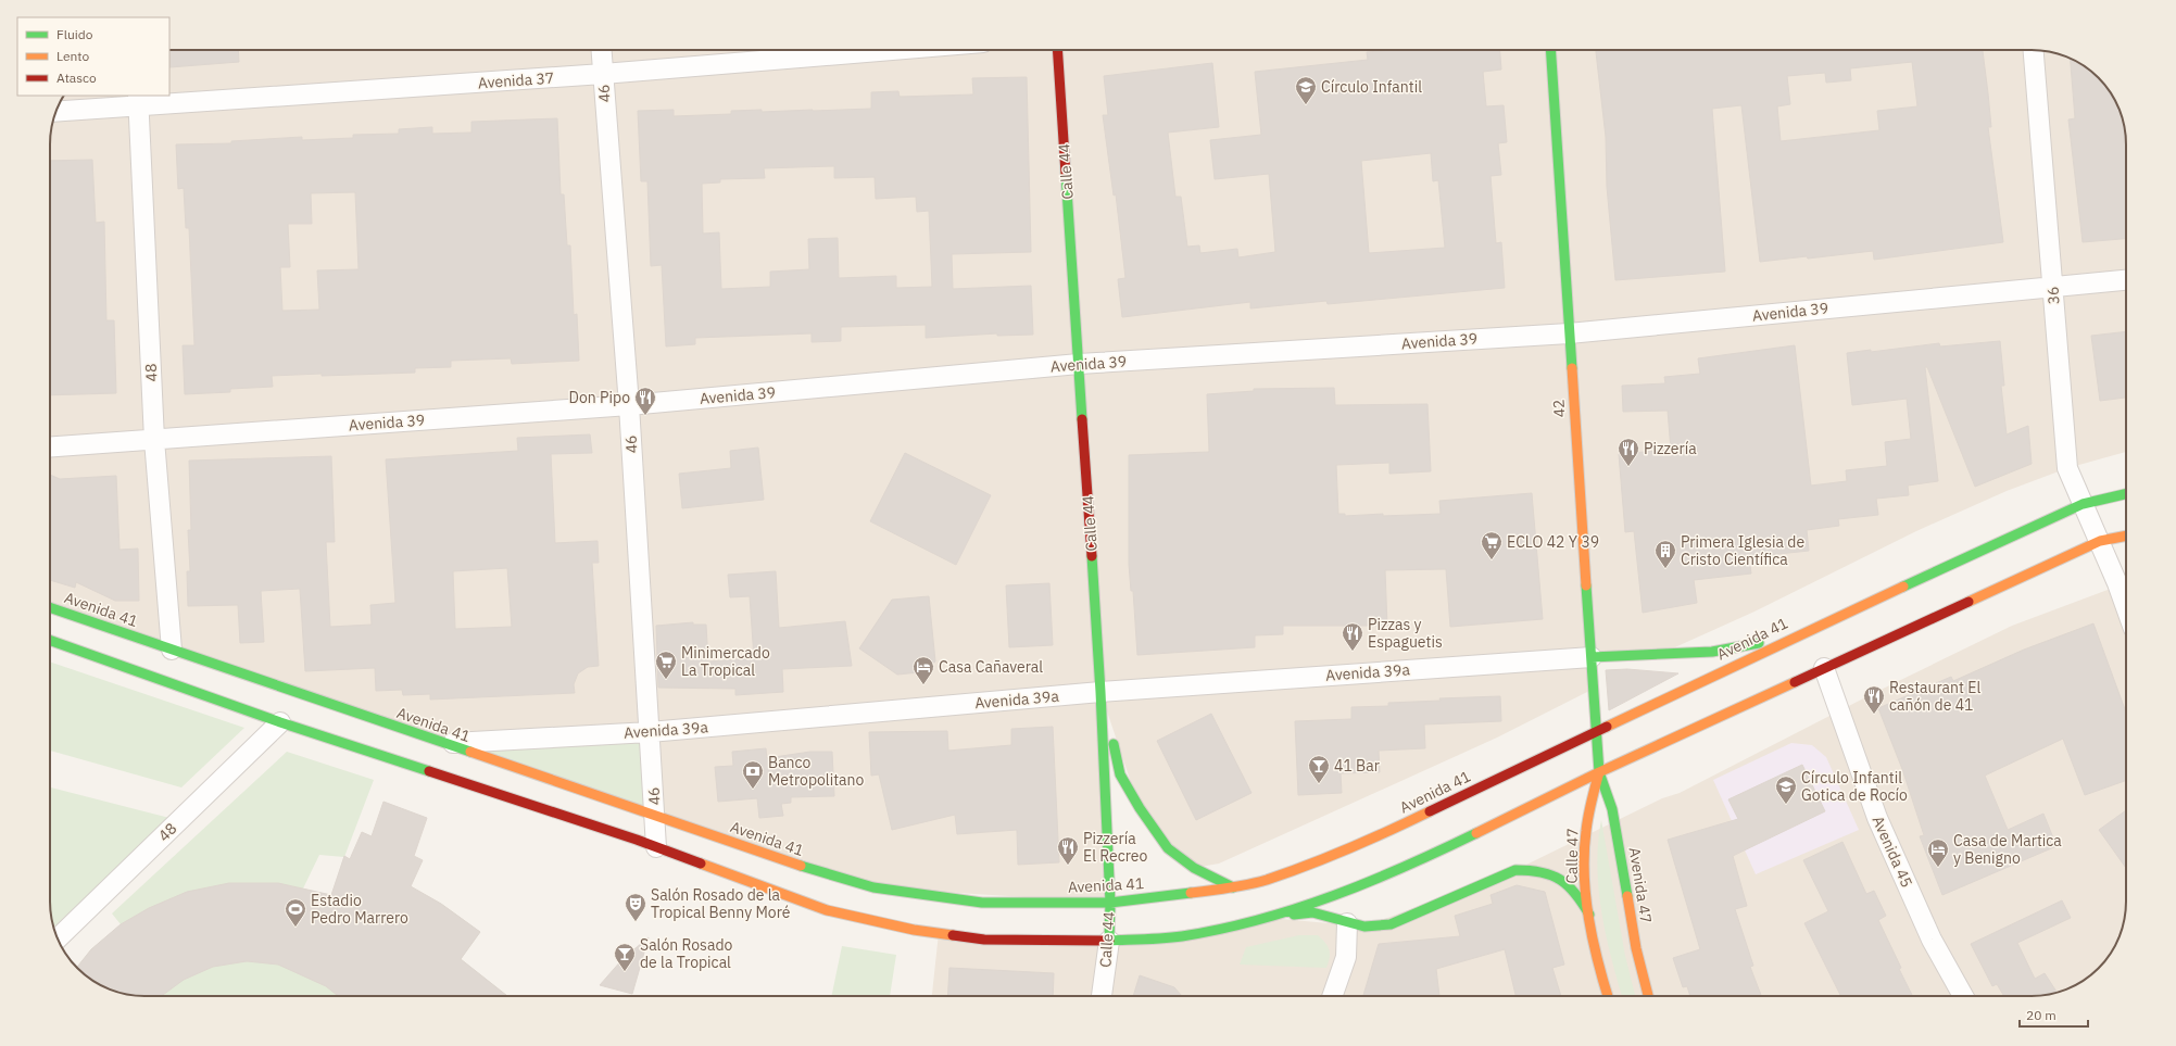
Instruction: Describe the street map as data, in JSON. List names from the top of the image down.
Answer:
{
  "streets": {
    "main road": [
      "Calle 44",
      "42",
      "Avenida 41",
      "Calle 47",
      "Avenida 47"
    ],
    "street": [
      "Avenida 37",
      "46",
      "36",
      "Avenida 39",
      "48",
      "Avenida 39a",
      "Avenida 45"
    ]
  },
  "crossings": [
    ["Avenida 37", "46"],
    ["Avenida 37", "48"],
    ["46", "Avenida 39"],
    ["46", "Avenida 41"],
    ["46", "Avenida 39a"],
    ["Calle 44", "Avenida 39"],
    ["Calle 44", "Avenida 41"],
    ["Calle 44", "Avenida 39a"],
    ["36", "Avenida 39"],
    ["36", "Avenida 41"],
    ["Avenida 39", "48"],
    ["Avenida 39", "42"],
    ["48", "Avenida 41"],
    ["42", "Avenida 41"],
    ["42", "Avenida 39a"],
    ["42", "Calle 47"],
    ["42", "Avenida 47"],
    ["Avenida 41", "Avenida 39a"],
    ["Calle 47", "Avenida 47"]
  ],
  "places": {
    "school or university": ["Círculo Infantil", "Círculo Infantil Gotica de Rocío"],
    "restaurant": [
      "Don Pipo",
      "Pizzería",
      "Pizzas y Espaguetis",
      "Restaurant El cañón de 41",
      "Pizzería El Recreo"
    ],
    "supermarket": ["ECLO 42 Y 39", "Minimercado La Tropical"],
    "building": ["Primera Iglesia de Cristo Científica"],
    "hotel": ["Casa Cañaveral", "Casa de Martica y Benigno"],
    "bar": ["41 Bar", "Salón Rosado de la Tropical"],
    "bank": ["Banco Metropolitano"],
    "theatre": ["Salón Rosado de la Tropical Benny Moré"],
    "sports": ["Estadio Pedro Marrero"]
  },
  "legend": ["Fluido", "Lento", "Atasco"],
  "scale_bar": "20 m"
}
